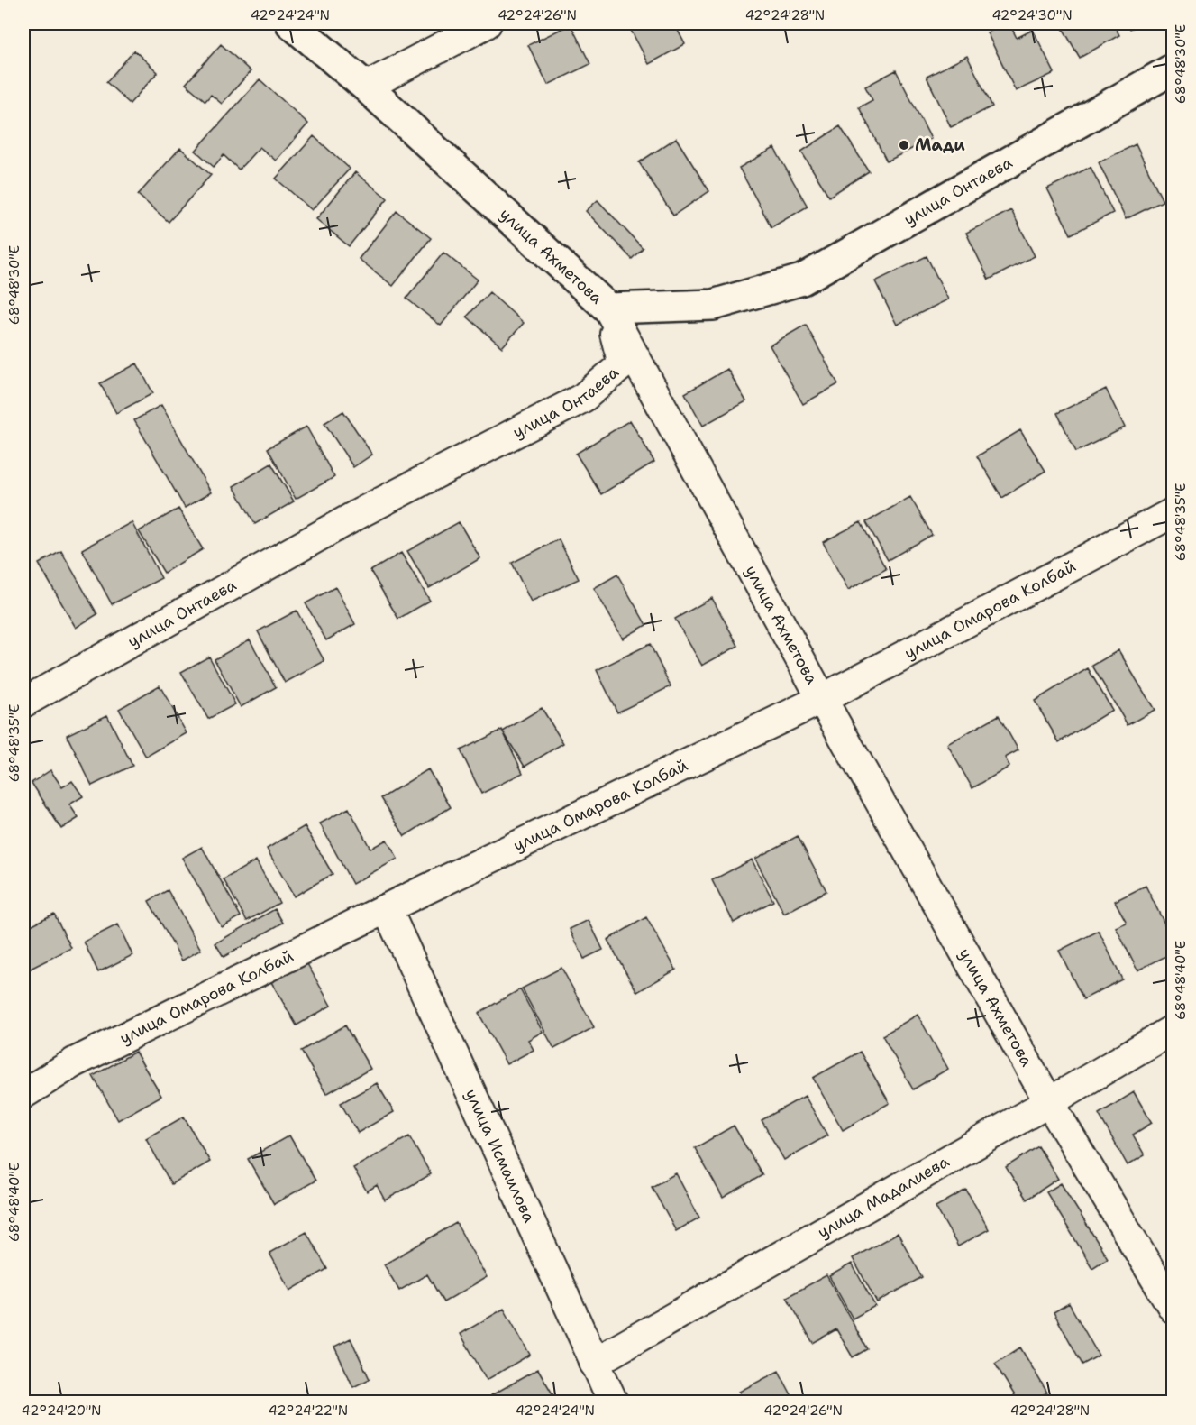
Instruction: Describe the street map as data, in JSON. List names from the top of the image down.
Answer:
{
  "streets": {
    "main road": ["улица Онтаева", "улица Ахметова"],
    "street": ["улица Омарова Колбай", "улица Исмаилова", "улица Мадалиева"]
  },
  "crossings": [
    ["улица Онтаева", "улица Ахметова"],
    ["улица Ахметова", "улица Омарова Колбай"],
    ["улица Ахметова", "улица Мадалиева"],
    ["улица Омарова Колбай", "улица Исмаилова"],
    ["улица Исмаилова", "улица Мадалиева"]
  ],
  "places": ["Мади"],
  "coordinates": [
    "42°24'24\"N",
    "42°24'26\"N",
    "42°24'28\"N",
    "42°24'30\"N",
    "68°48'30\"E",
    "68°48'35\"E",
    "68°48'40\"E",
    "42°24'20\"N",
    "42°24'22\"N"
  ]
}
